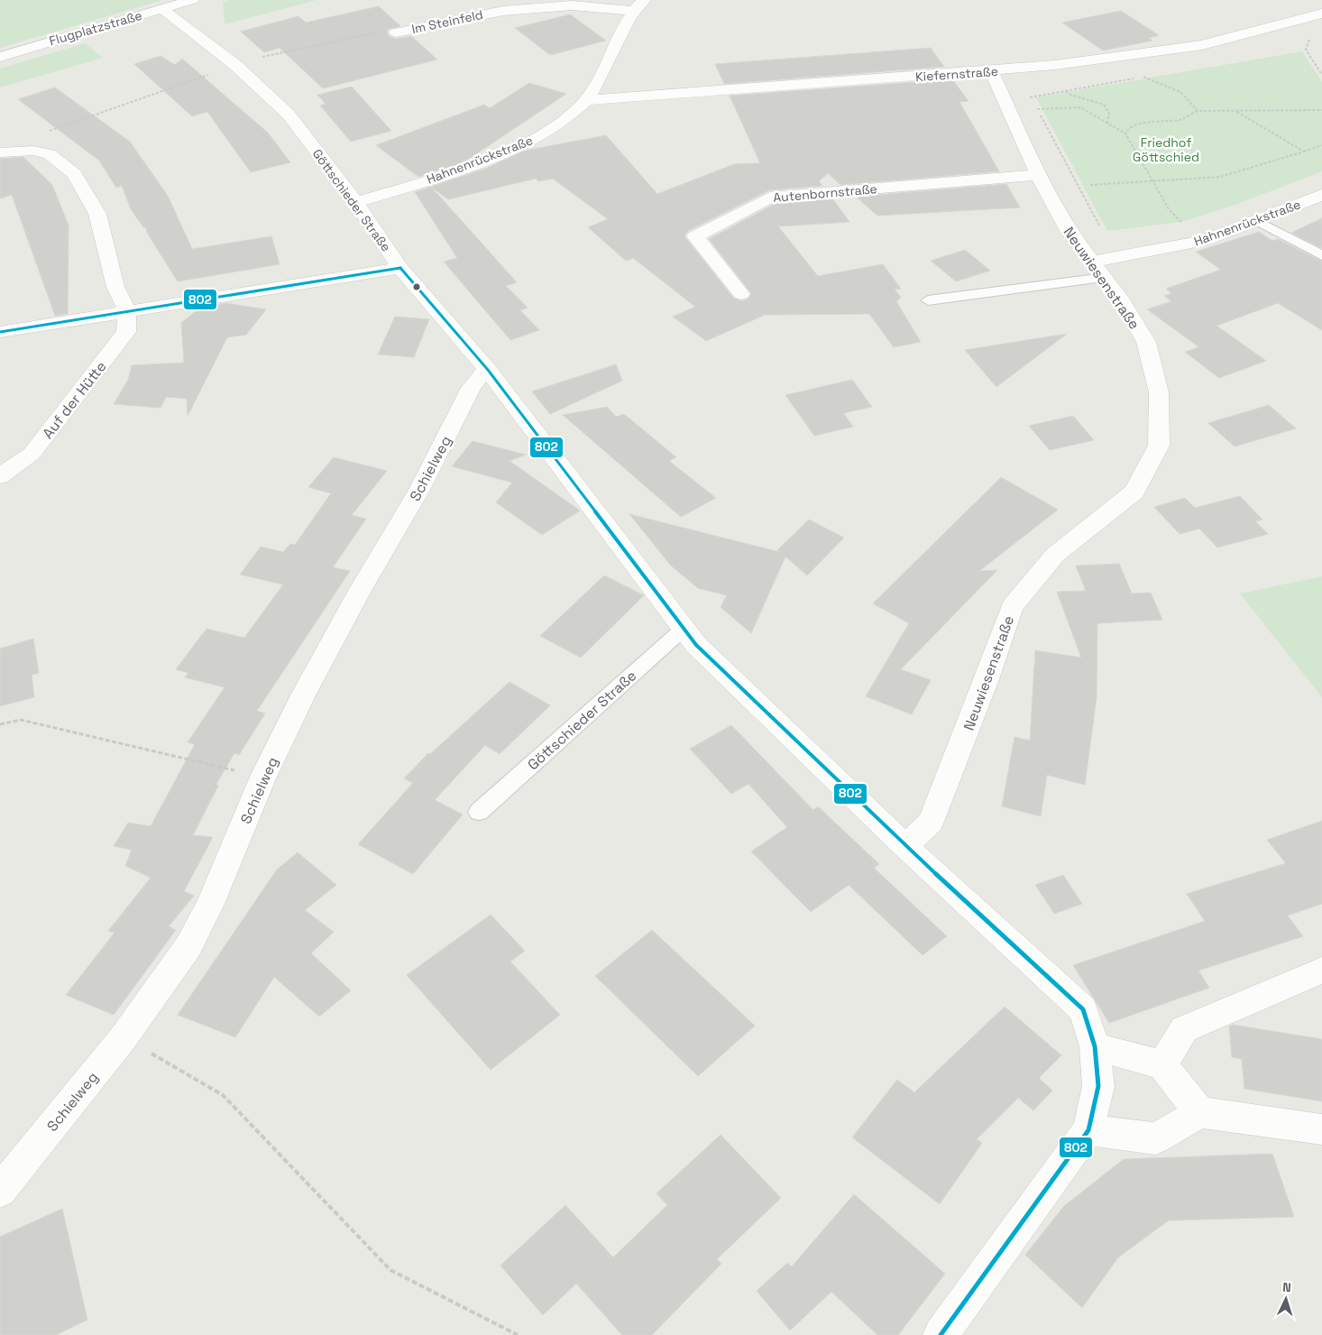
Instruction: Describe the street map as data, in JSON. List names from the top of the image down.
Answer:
{
  "streets": {
    "street": [
      "Im Steinfeld",
      "Flugplatzstraße",
      "Kiefernstraße",
      "Hahnenrückstraße",
      "Autenbornstraße",
      "Göttschieder Straße",
      "Neuwiesenstraße",
      "Auf der Hütte",
      "Schielweg"
    ]
  },
  "crossings": [
    ["Im Steinfeld", "Hahnenrückstraße"],
    ["Flugplatzstraße", "Göttschieder Straße"],
    ["Kiefernstraße", "Hahnenrückstraße"],
    ["Kiefernstraße", "Neuwiesenstraße"],
    ["Hahnenrückstraße", "Göttschieder Straße"],
    ["Hahnenrückstraße", "Neuwiesenstraße"],
    ["Autenbornstraße", "Neuwiesenstraße"],
    ["Göttschieder Straße", "Neuwiesenstraße"],
    ["Göttschieder Straße", "Schielweg"]
  ],
  "parks": ["Friedhof Göttschied"],
  "lines": ["transit line 802"],
  "north": "top"
}
